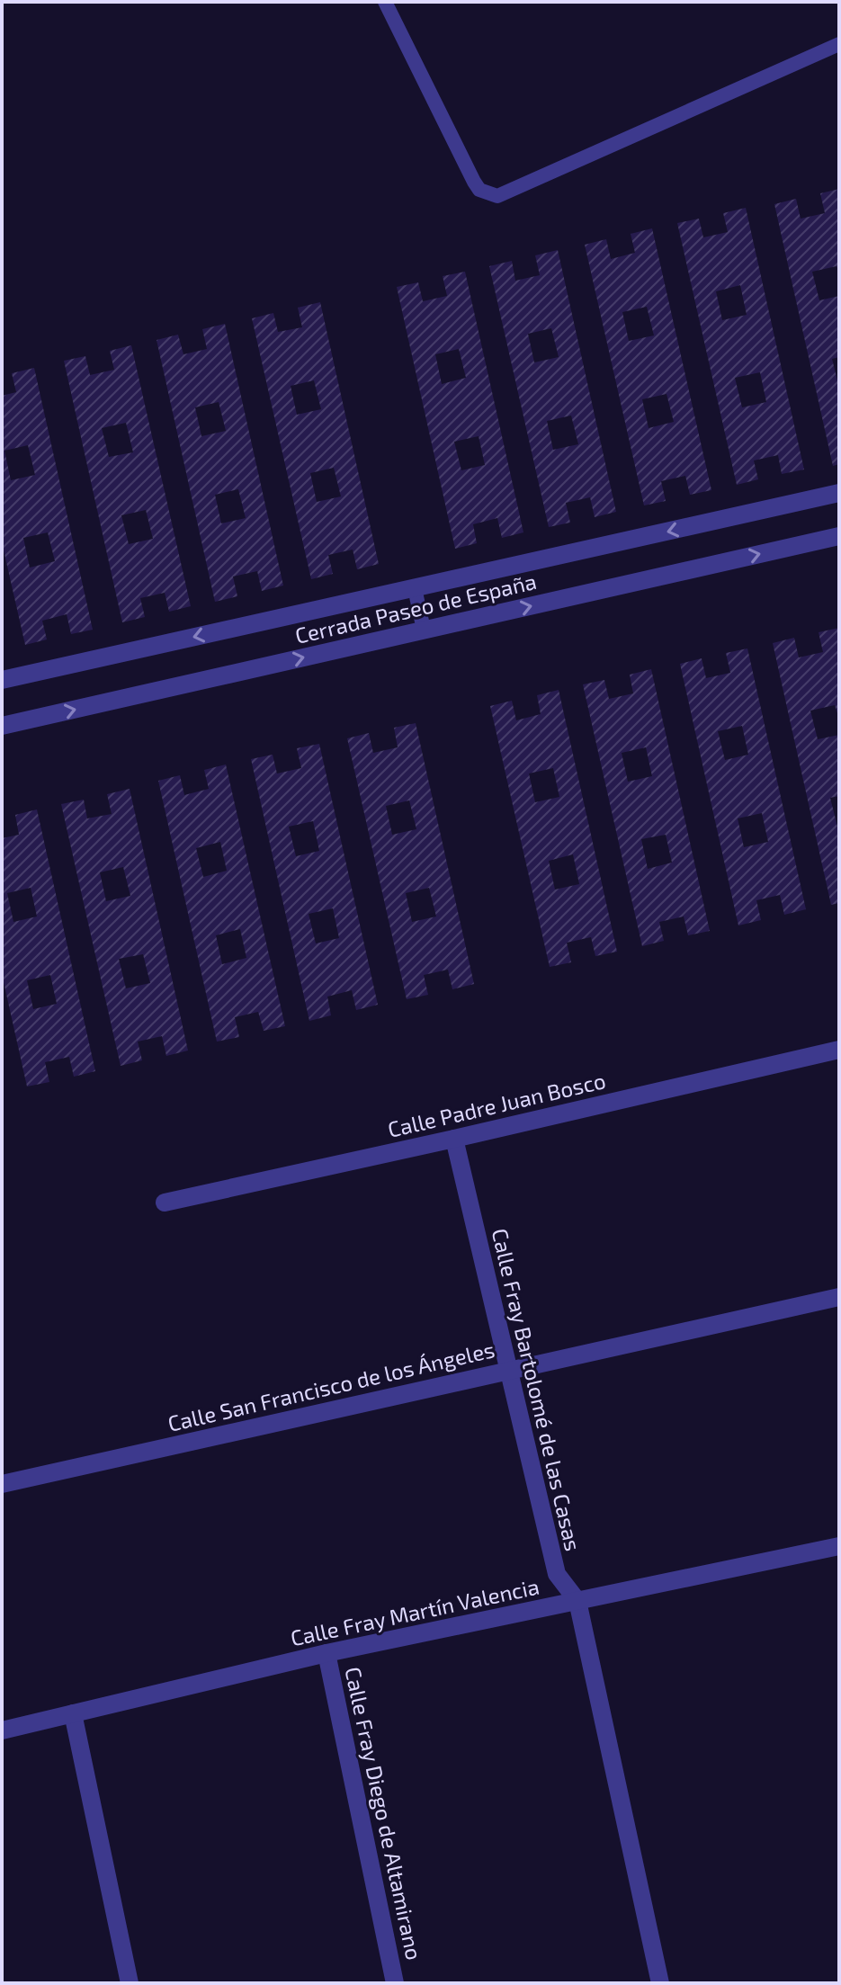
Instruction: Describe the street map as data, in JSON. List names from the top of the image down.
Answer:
{
  "streets": {
    "street": [
      "Cerrada Paseo de España",
      "Calle Padre Juan Bosco",
      "Calle San Francisco de los Ángeles",
      "Calle Fray Bartolomé de las Casas",
      "Calle Fray Martín Valencia",
      "Calle Fray Diego de Altamirano"
    ]
  },
  "crossings": [
    ["Calle Padre Juan Bosco", "Calle Fray Bartolomé de las Casas"],
    ["Calle San Francisco de los Ángeles", "Calle Fray Bartolomé de las Casas"],
    ["Calle Fray Bartolomé de las Casas", "Calle Fray Martín Valencia"],
    ["Calle Fray Martín Valencia", "Calle Fray Diego de Altamirano"]
  ]
}
